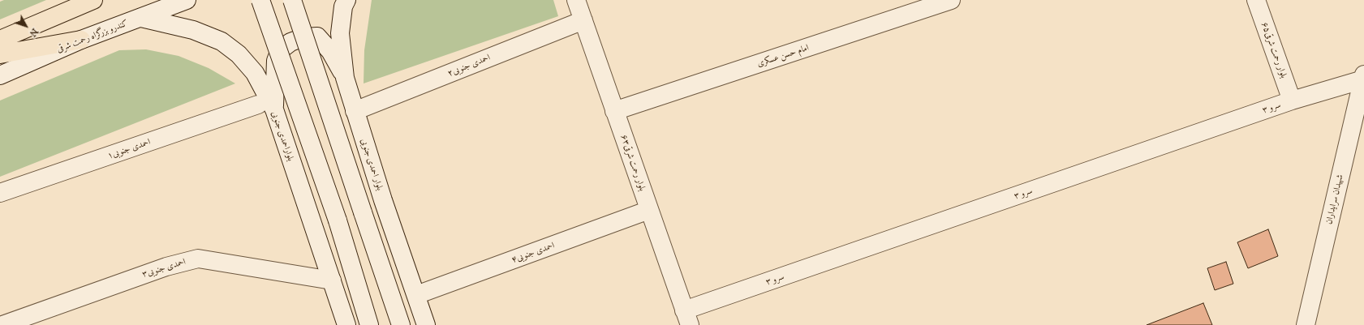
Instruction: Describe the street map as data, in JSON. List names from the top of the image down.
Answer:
{
  "streets": {
    "street": [
      "کندرو بزرگراه رحمت شرقی",
      "بلوار رحمت شرقی۶۵",
      "امام حسن عسکری",
      "احمدی جنوبی۲",
      "سرو ۳",
      "بلواراحمدی جنوبی",
      "احمدی جنوبی۱",
      "بلوار رحمت شرقی۶۳",
      "بلوار احمدی جنوبی",
      "شهیدان سرایداران",
      "احمدی جنوبی۴",
      "احمدی جنوبی۳"
    ]
  },
  "crossings": [
    ["کندرو بزرگراه رحمت شرقی", "بلواراحمدی جنوبی"],
    ["بلوار رحمت شرقی۶۵", "سرو ۳"],
    ["امام حسن عسکری", "بلوار رحمت شرقی۶۳"],
    ["احمدی جنوبی۲", "بلوار رحمت شرقی۶۳"],
    ["احمدی جنوبی۲", "بلوار احمدی جنوبی"],
    ["سرو ۳", "بلوار رحمت شرقی۶۳"],
    ["سرو ۳", "شهیدان سرایداران"],
    ["بلواراحمدی جنوبی", "احمدی جنوبی۱"],
    ["بلواراحمدی جنوبی", "احمدی جنوبی۳"],
    ["بلوار رحمت شرقی۶۳", "احمدی جنوبی۴"],
    ["بلوار احمدی جنوبی", "احمدی جنوبی۴"]
  ],
  "north": "bottom right"
}
